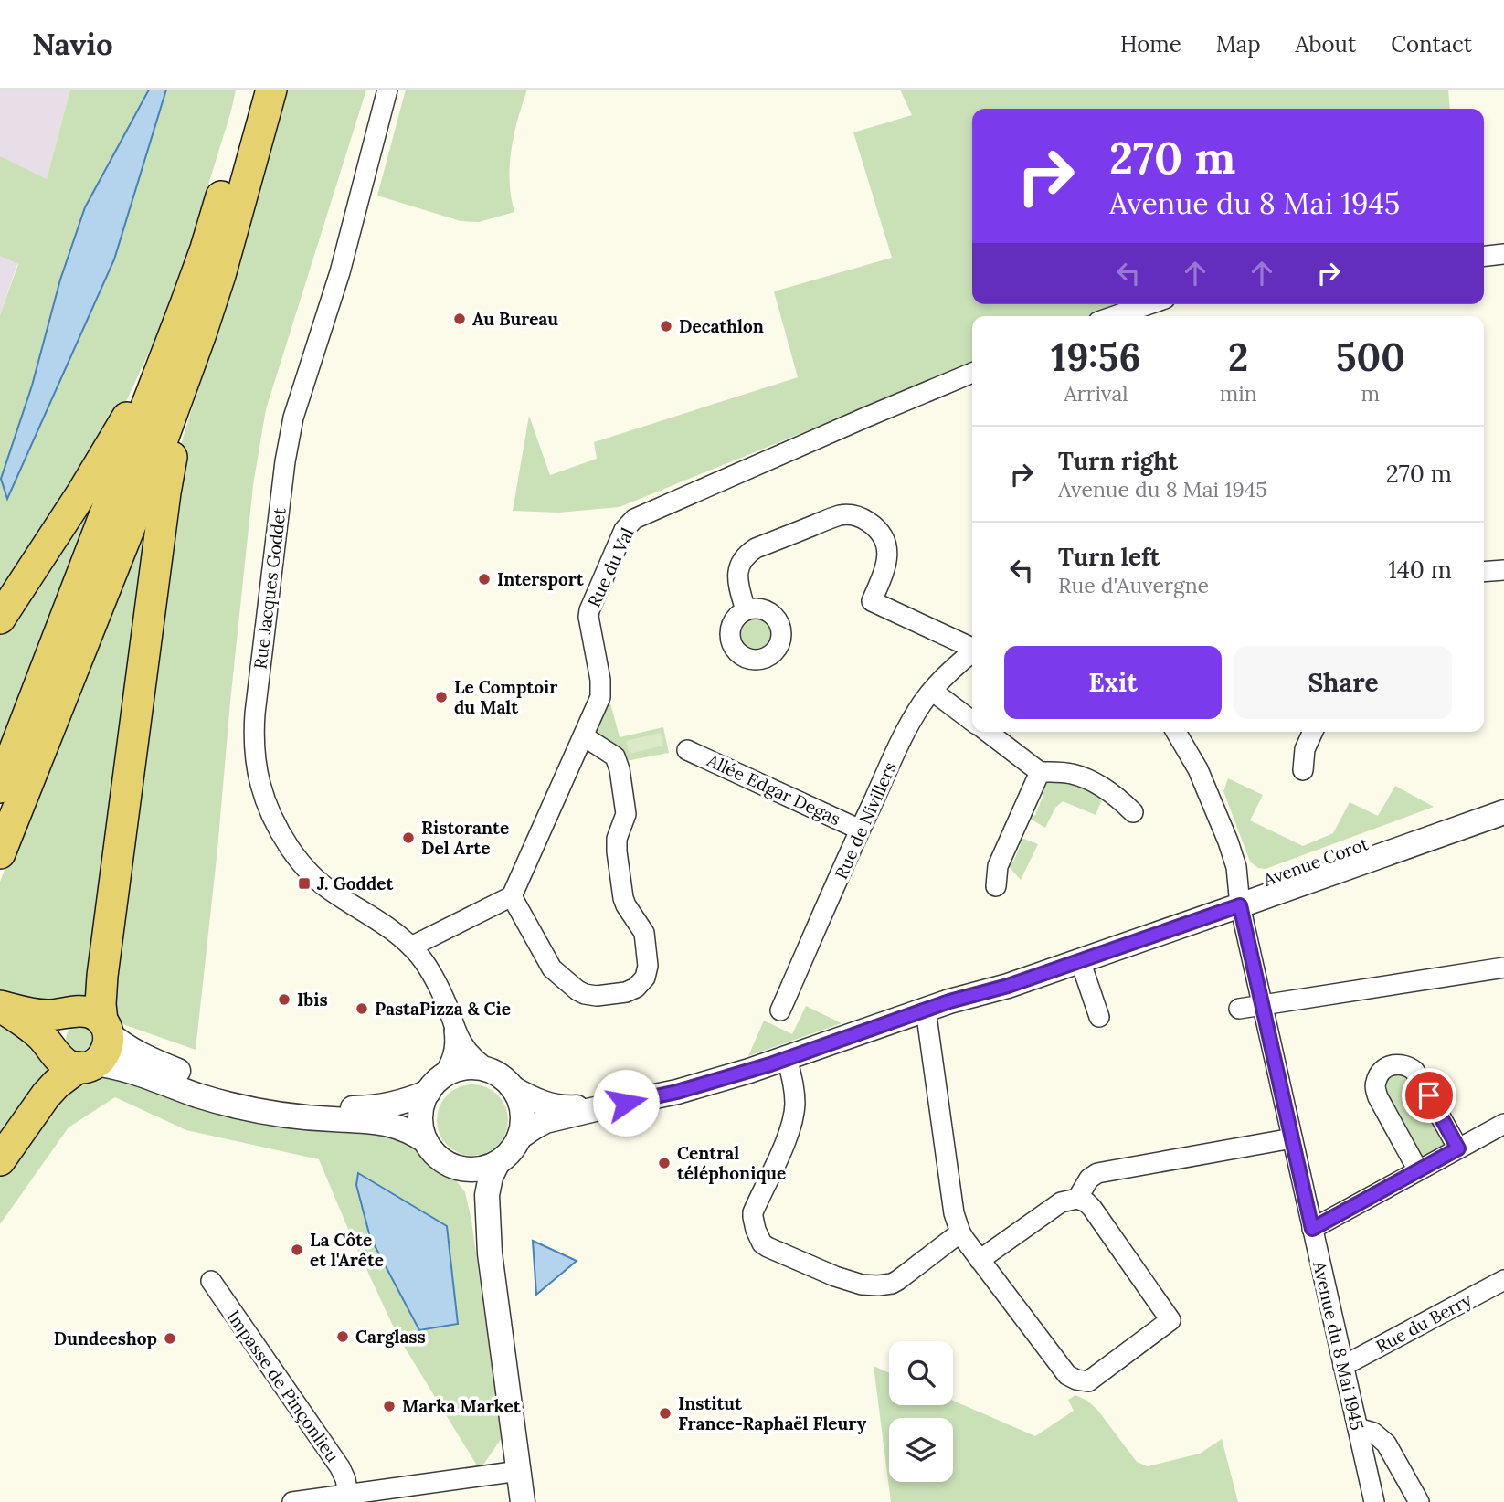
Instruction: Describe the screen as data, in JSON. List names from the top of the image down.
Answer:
{
  "streets": {
    "street": [
      "Rue du Val",
      "Rue Jacques Goddet",
      "Allée Edgar Degas",
      "Rue de Nivillers",
      "Avenue Corot",
      "Rue du Berry",
      "Avenue du 8 Mai 1945",
      "Impasse de Pinçonlieu"
    ]
  },
  "crossings": [
    ["Rue Jacques Goddet", "Avenue Corot"],
    ["Allée Edgar Degas", "Rue de Nivillers"],
    ["Avenue Corot", "Avenue du 8 Mai 1945"],
    ["Rue du Berry", "Avenue du 8 Mai 1945"]
  ],
  "places": {
    "other": [
      "Au Bureau",
      "Decathlon",
      "Intersport",
      "Le Comptoir du Malt",
      "Ristorante Del Arte",
      "Ibis",
      "PastaPizza & Cie",
      "Central téléphonique",
      "La Côte et l'Arête",
      "Carglass",
      "Dundeeshop",
      "Marka Market",
      "Institut France-Raphaël Fleury"
    ],
    "transit": ["J. Goddet"]
  },
  "page": {
    "header": "Navio",
    "nav": [
      "Home",
      "Map",
      "About",
      "Contact"
    ],
    "turn": ["270 m", "Avenue du 8 Mai 1945"],
    "eta": [
      "19:56",
      "Arrival",
      "2",
      "min",
      "500",
      "m"
    ],
    "list": [
      {
        "name": "Turn right",
        "note": "Avenue du 8 Mai 1945",
        "value": "270 m"
      },
      {
        "name": "Turn left",
        "note": "Rue d'Auvergne",
        "value": "140 m"
      }
    ],
    "buttons": ["Exit", "Share"]
  }
}
